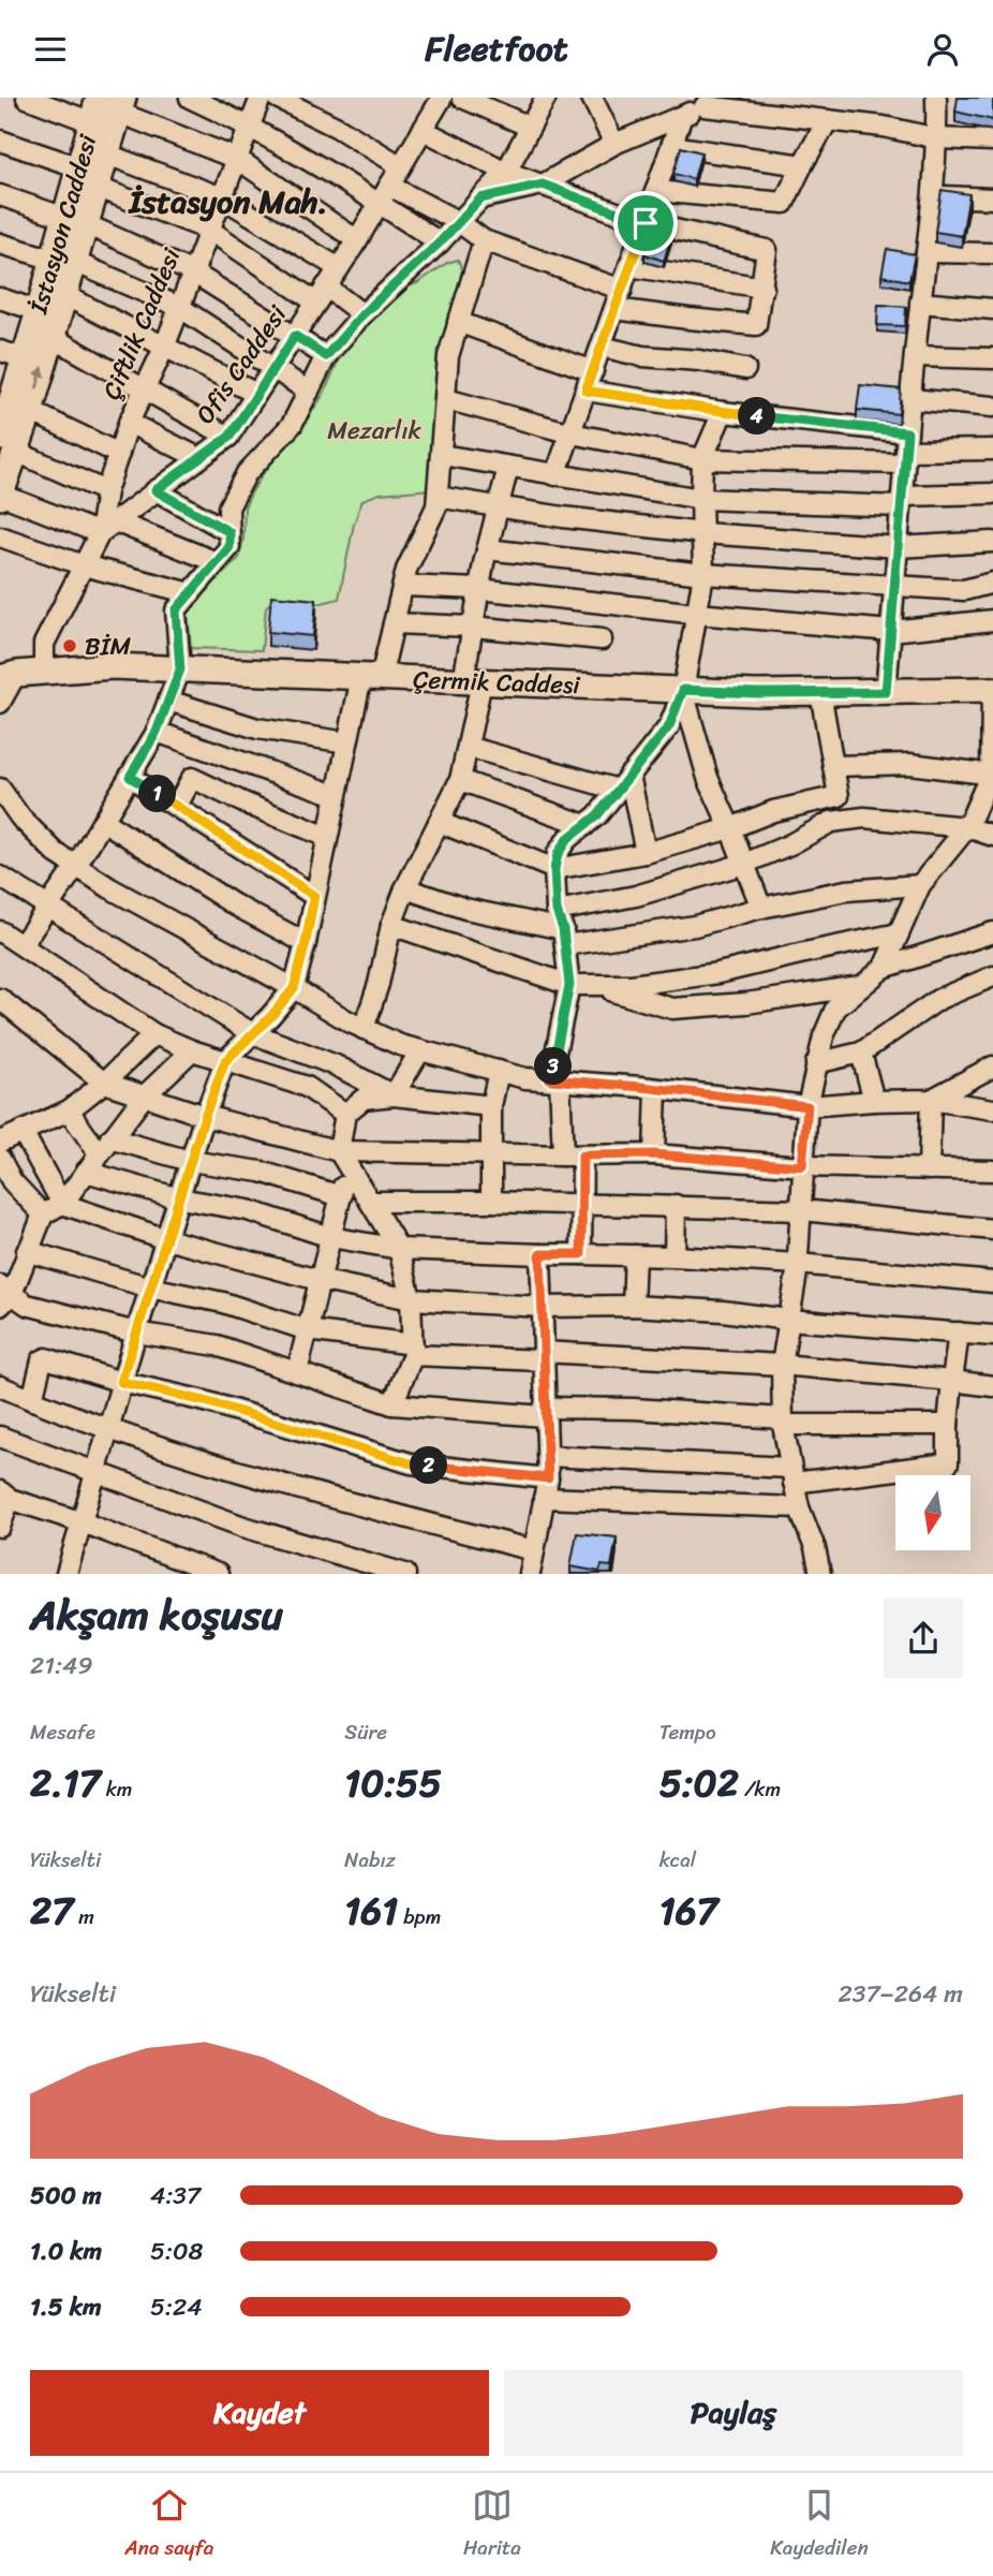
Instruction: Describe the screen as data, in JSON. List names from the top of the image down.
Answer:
{
  "streets": {
    "main road": ["İstasyon Caddesi", "Çermik Caddesi"],
    "street": ["Çiftlik Caddesi", "Ofis Caddesi"]
  },
  "crossings": [
    ["Çiftlik Caddesi", "Ofis Caddesi"],
    ["Ofis Caddesi", "Çermik Caddesi"]
  ],
  "districts": ["İstasyon Mah."],
  "parks": ["Mezarlık"],
  "places": ["BİM"],
  "north": "bottom",
  "page": {
    "header": "Fleetfoot",
    "pins": [
      "4",
      "1",
      "3",
      "2"
    ],
    "heading": ["Akşam koşusu", "21:49"],
    "stats": [
      ["Mesafe", "2.17 km"],
      ["Süre", "10:55"],
      ["Tempo", "5:02 /km"],
      ["Yükselti", "27 m"],
      ["Nabız", "161 bpm"],
      ["kcal", "167"]
    ],
    "chart": ["Yükselti", "237–264 m"],
    "list": [
      {
        "name": "500 m",
        "note": "4:37"
      },
      {
        "name": "1.0 km",
        "note": "5:08"
      },
      {
        "name": "1.5 km",
        "note": "5:24"
      }
    ],
    "buttons": ["Kaydet", "Paylaş"],
    "tabs": ["Ana sayfa", "Harita", "Kaydedilen"]
  }
}
